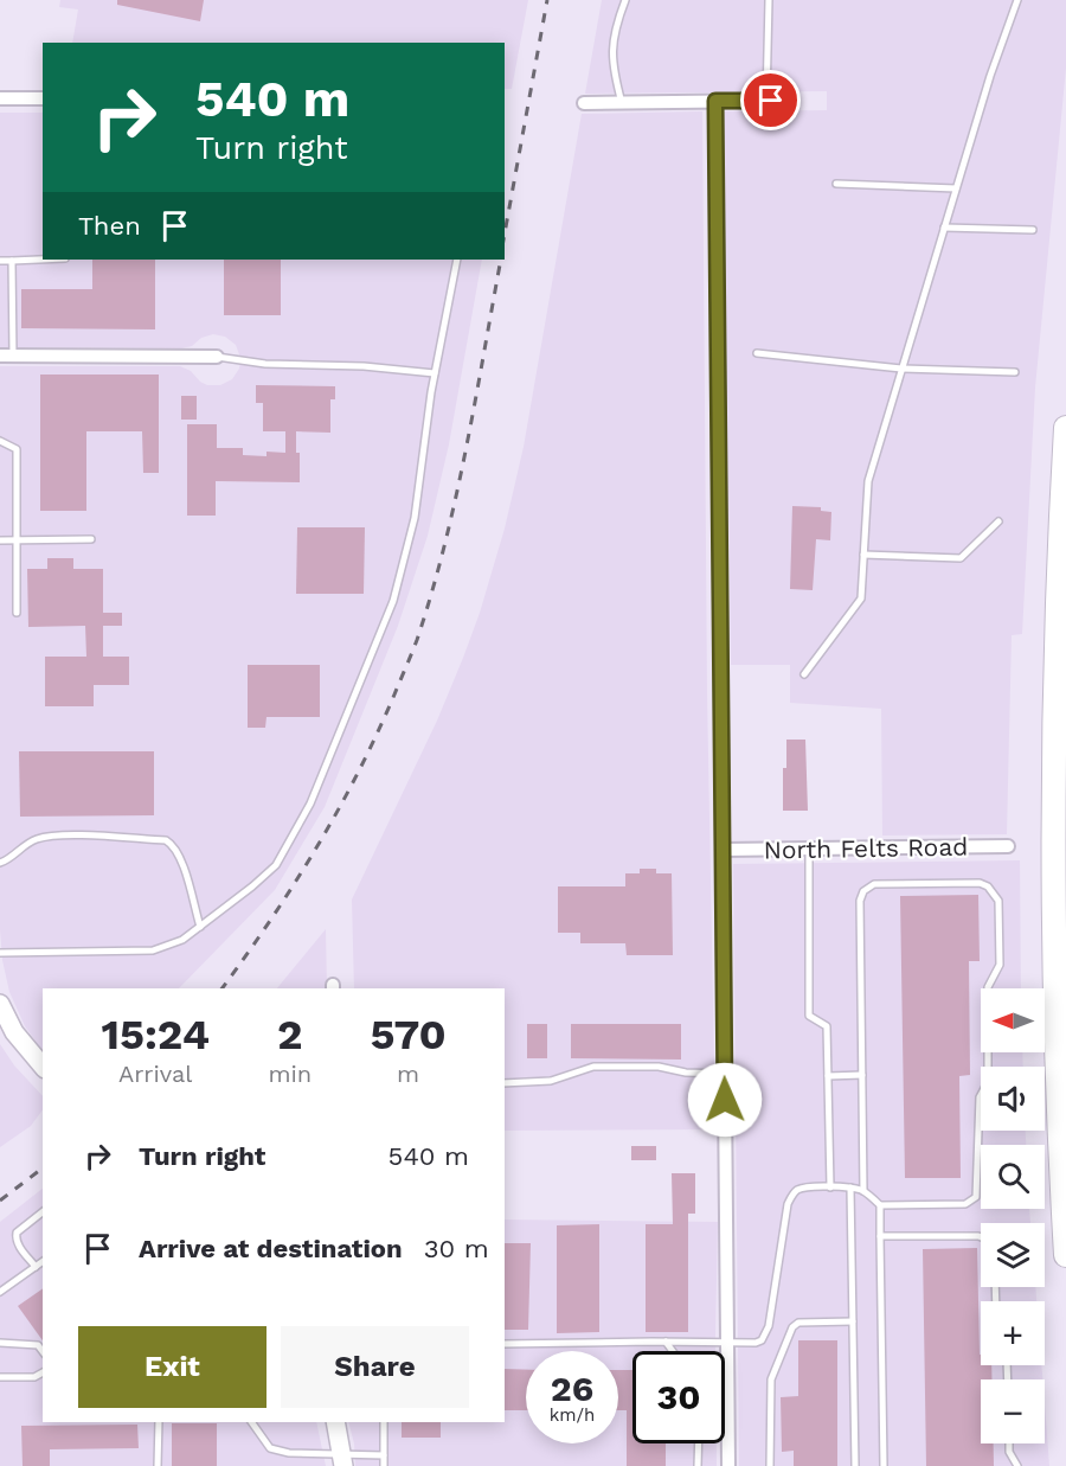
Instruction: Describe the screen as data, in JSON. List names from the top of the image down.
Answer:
{
  "streets": {
    "street": ["North Felts Road"]
  },
  "north": "left",
  "page": {
    "turn": ["540 m", "Turn right"],
    "then": "Then",
    "map_buttons": ["+", "−"],
    "eta": [
      "15:24",
      "Arrival",
      "2",
      "min",
      "570",
      "m"
    ],
    "list": [
      {
        "name": "Turn right",
        "value": "540 m"
      },
      {
        "name": "Arrive at destination",
        "value": "30 m"
      }
    ],
    "buttons": ["Exit", "Share"],
    "speed": "26 km/h",
    "limit": "30"
  }
}
